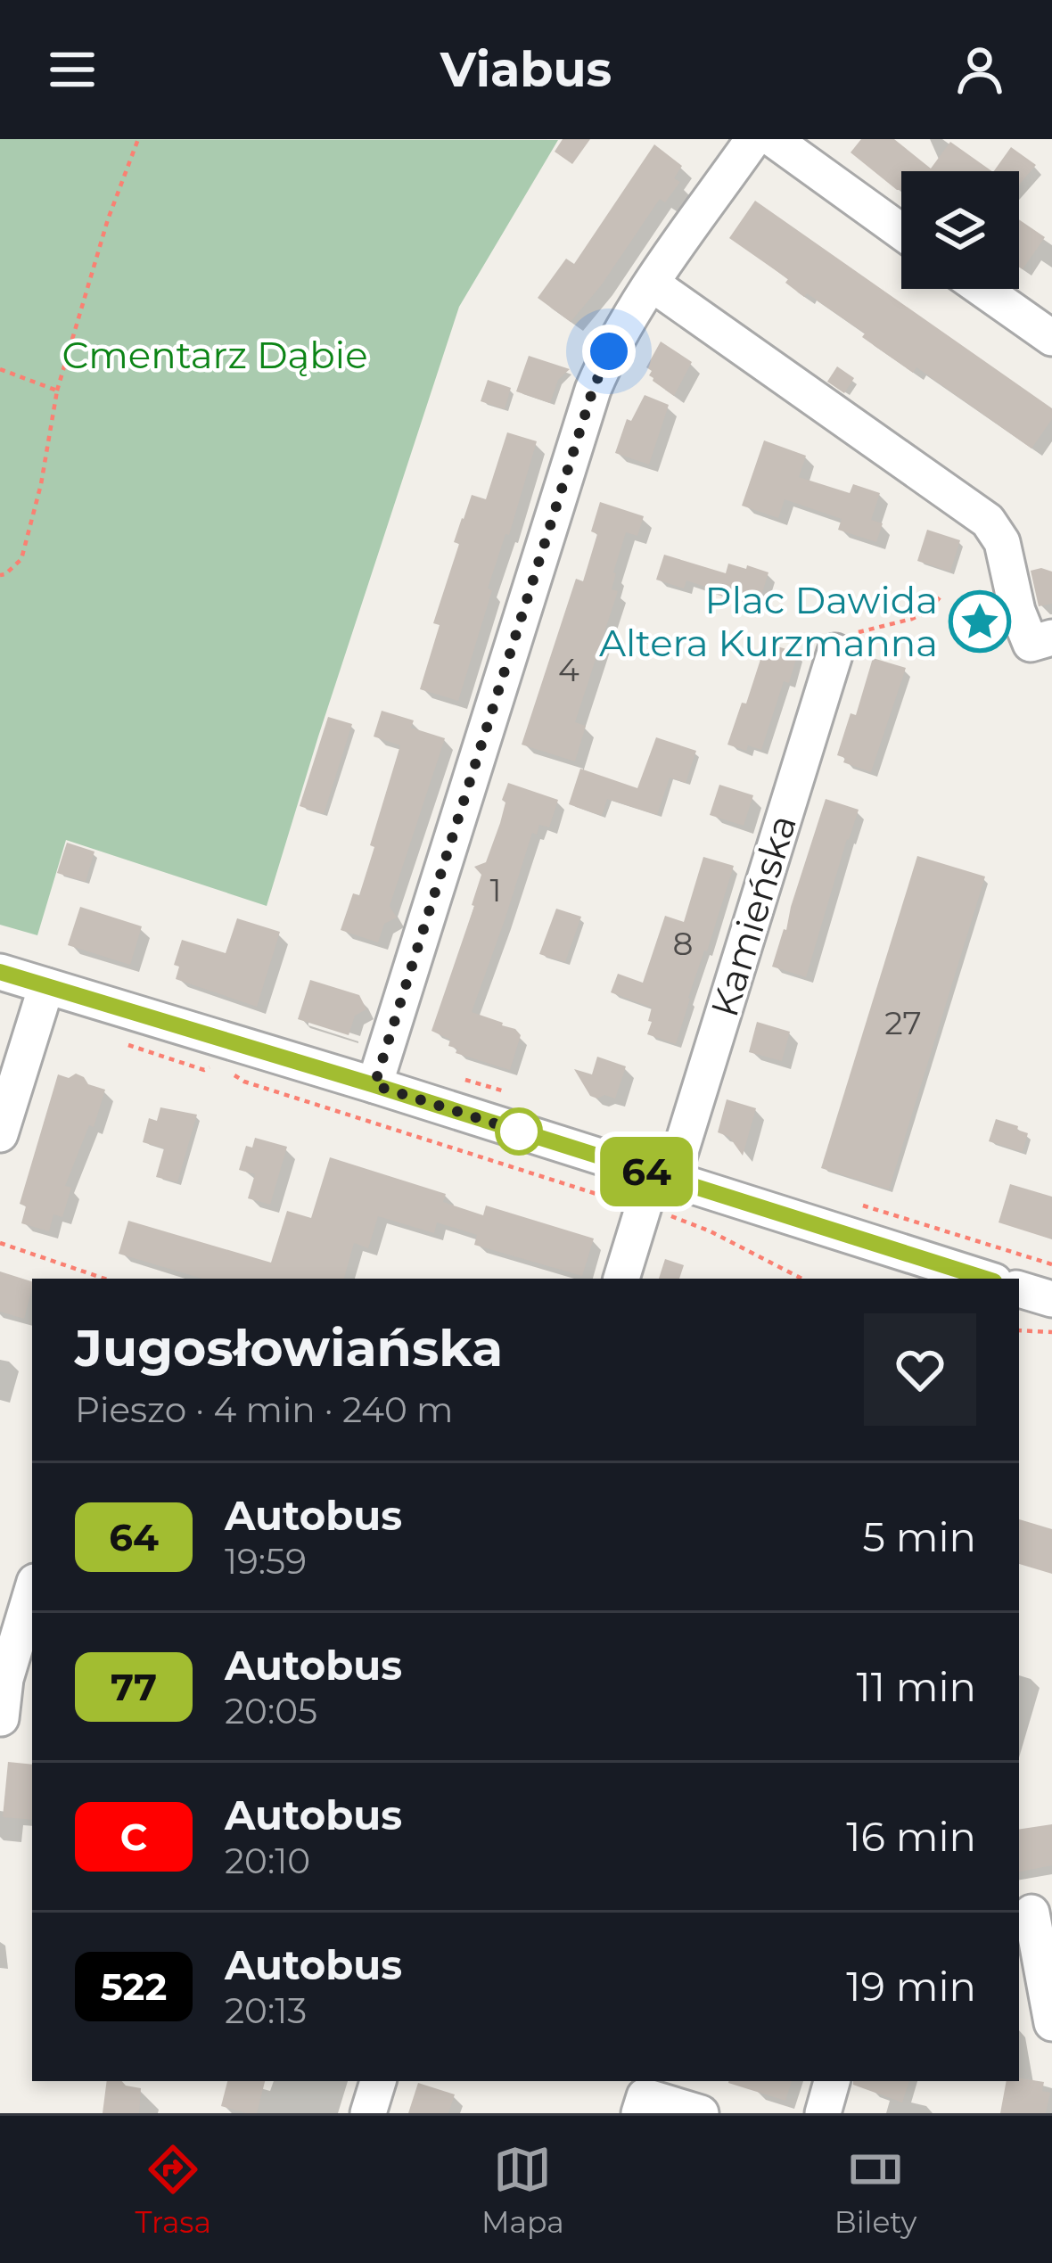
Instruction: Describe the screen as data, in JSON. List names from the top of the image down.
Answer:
{
  "streets": {
    "street": ["Kamieńska"]
  },
  "parks": ["Cmentarz Dąbie"],
  "places": {
    "place": ["Plac Dawida Altera Kurzmanna"]
  },
  "lines": ["bus line 64"],
  "house_numbers": [
    "4",
    "1",
    "8",
    "27"
  ],
  "page": {
    "header": "Viabus",
    "on_map": "64",
    "heading": ["Jugosłowiańska", "Pieszo · 4 min · 240 m"],
    "list": [
      {
        "mark": "64",
        "name": "Autobus",
        "note": "19:59",
        "value": "5 min"
      },
      {
        "mark": "77",
        "name": "Autobus",
        "note": "20:05",
        "value": "11 min"
      },
      {
        "mark": "C",
        "name": "Autobus",
        "note": "20:10",
        "value": "16 min"
      },
      {
        "mark": "522",
        "name": "Autobus",
        "note": "20:13",
        "value": "19 min"
      }
    ],
    "tabs": ["Trasa", "Mapa", "Bilety"]
  }
}
